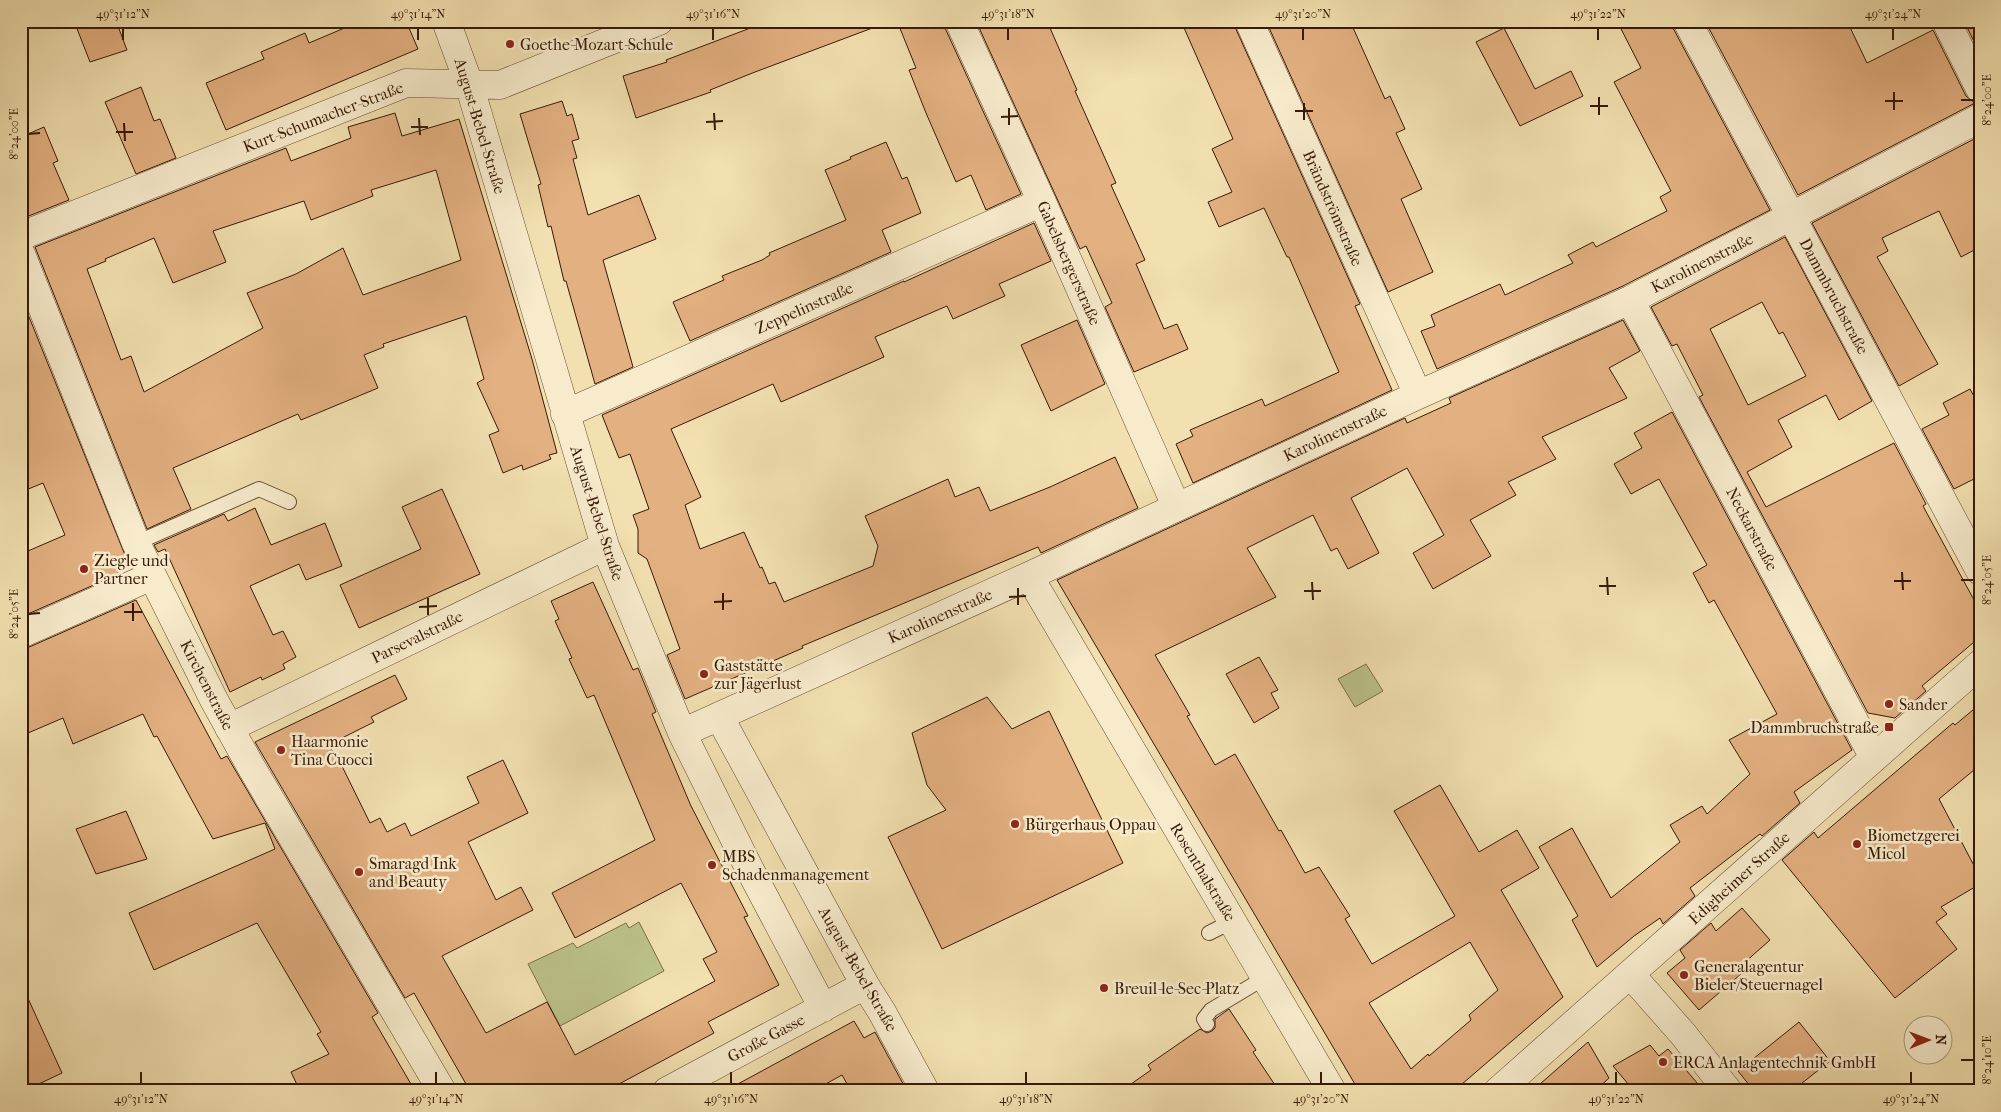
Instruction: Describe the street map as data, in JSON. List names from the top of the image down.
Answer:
{
  "streets": {
    "street": [
      "Kurt-Schumacher-Straße",
      "August-Bebel-Straße",
      "Brändströmstraße",
      "Gabelsbergerstraße",
      "Karolinenstraße",
      "Dammbruchstraße",
      "Zeppelinstraße",
      "Neckarstraße",
      "Parsevalstraße",
      "Kirchenstraße",
      "Rosenthalstraße",
      "Edigheimer Straße",
      "Große Gasse"
    ]
  },
  "crossings": [
    ["Kurt-Schumacher-Straße", "August-Bebel-Straße"],
    ["August-Bebel-Straße", "Karolinenstraße"],
    ["August-Bebel-Straße", "Zeppelinstraße"],
    ["August-Bebel-Straße", "Parsevalstraße"],
    ["August-Bebel-Straße", "Große Gasse"],
    ["Brändströmstraße", "Karolinenstraße"],
    ["Gabelsbergerstraße", "Karolinenstraße"],
    ["Gabelsbergerstraße", "Zeppelinstraße"],
    ["Karolinenstraße", "Dammbruchstraße"],
    ["Karolinenstraße", "Neckarstraße"],
    ["Karolinenstraße", "Rosenthalstraße"],
    ["Neckarstraße", "Edigheimer Straße"],
    ["Parsevalstraße", "Kirchenstraße"]
  ],
  "places": {
    "other": [
      "Goethe-Mozart-Schule",
      "Ziegle und Partner",
      "Gaststätte zur Jägerlust",
      "Sander",
      "Haarmonie Tina Cuocci",
      "Bürgerhaus Oppau",
      "Biometzgerei Micol",
      "MBS Schadenmanagement",
      "Smaragd Ink and Beauty",
      "Generalagentur Bieler/Steuernagel",
      "Breuil-le-Sec-Platz",
      "ERCA Anlagentechnik GmbH"
    ],
    "transit": ["Dammbruchstraße"]
  },
  "north": "right",
  "coordinates": [
    "49°31'12\"N",
    "49°31'14\"N",
    "49°31'16\"N",
    "49°31'18\"N",
    "49°31'20\"N",
    "49°31'22\"N",
    "49°31'24\"N",
    "8°24'00\"E",
    "8°24'05\"E",
    "8°24'10\"E"
  ]
}
